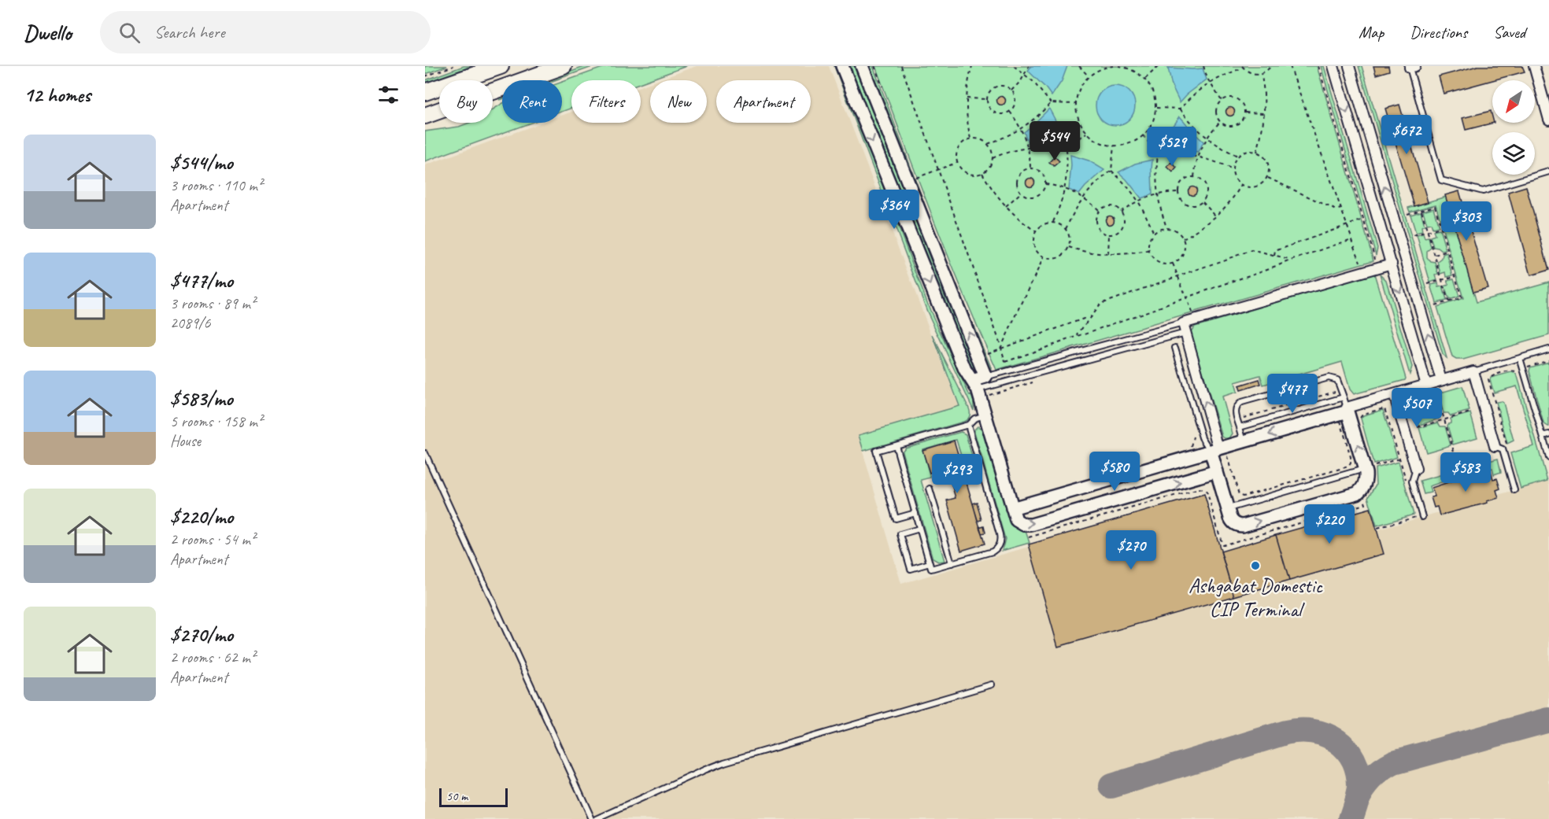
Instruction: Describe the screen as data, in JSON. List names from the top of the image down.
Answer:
{
  "places": ["Ashgabat Domestic CIP Terminal"],
  "scale_bar": "50 m",
  "north": "bottom left",
  "page": {
    "header": "Dwello",
    "search": "Search here",
    "nav": ["Map", "Directions", "Saved"],
    "heading": "12 homes",
    "chip": [
      "Buy",
      "Rent",
      "Filters",
      "New",
      "Apartment"
    ],
    "price": [
      "$672",
      "$544",
      "$529",
      "$364",
      "$303",
      "$477",
      "$507",
      "$580",
      "$583",
      "$293",
      "$220",
      "$270"
    ],
    "list": [
      {
        "name": "$544/mo",
        "note": "3 rooms · 110 m² · Apartment"
      },
      {
        "name": "$477/mo",
        "note": "3 rooms · 89 m² · 2089/6"
      },
      {
        "name": "$583/mo",
        "note": "5 rooms · 158 m² · House"
      },
      {
        "name": "$220/mo",
        "note": "2 rooms · 54 m² · Apartment"
      },
      {
        "name": "$270/mo",
        "note": "2 rooms · 62 m² · Apartment"
      }
    ],
    "scale": "50 m"
  }
}
